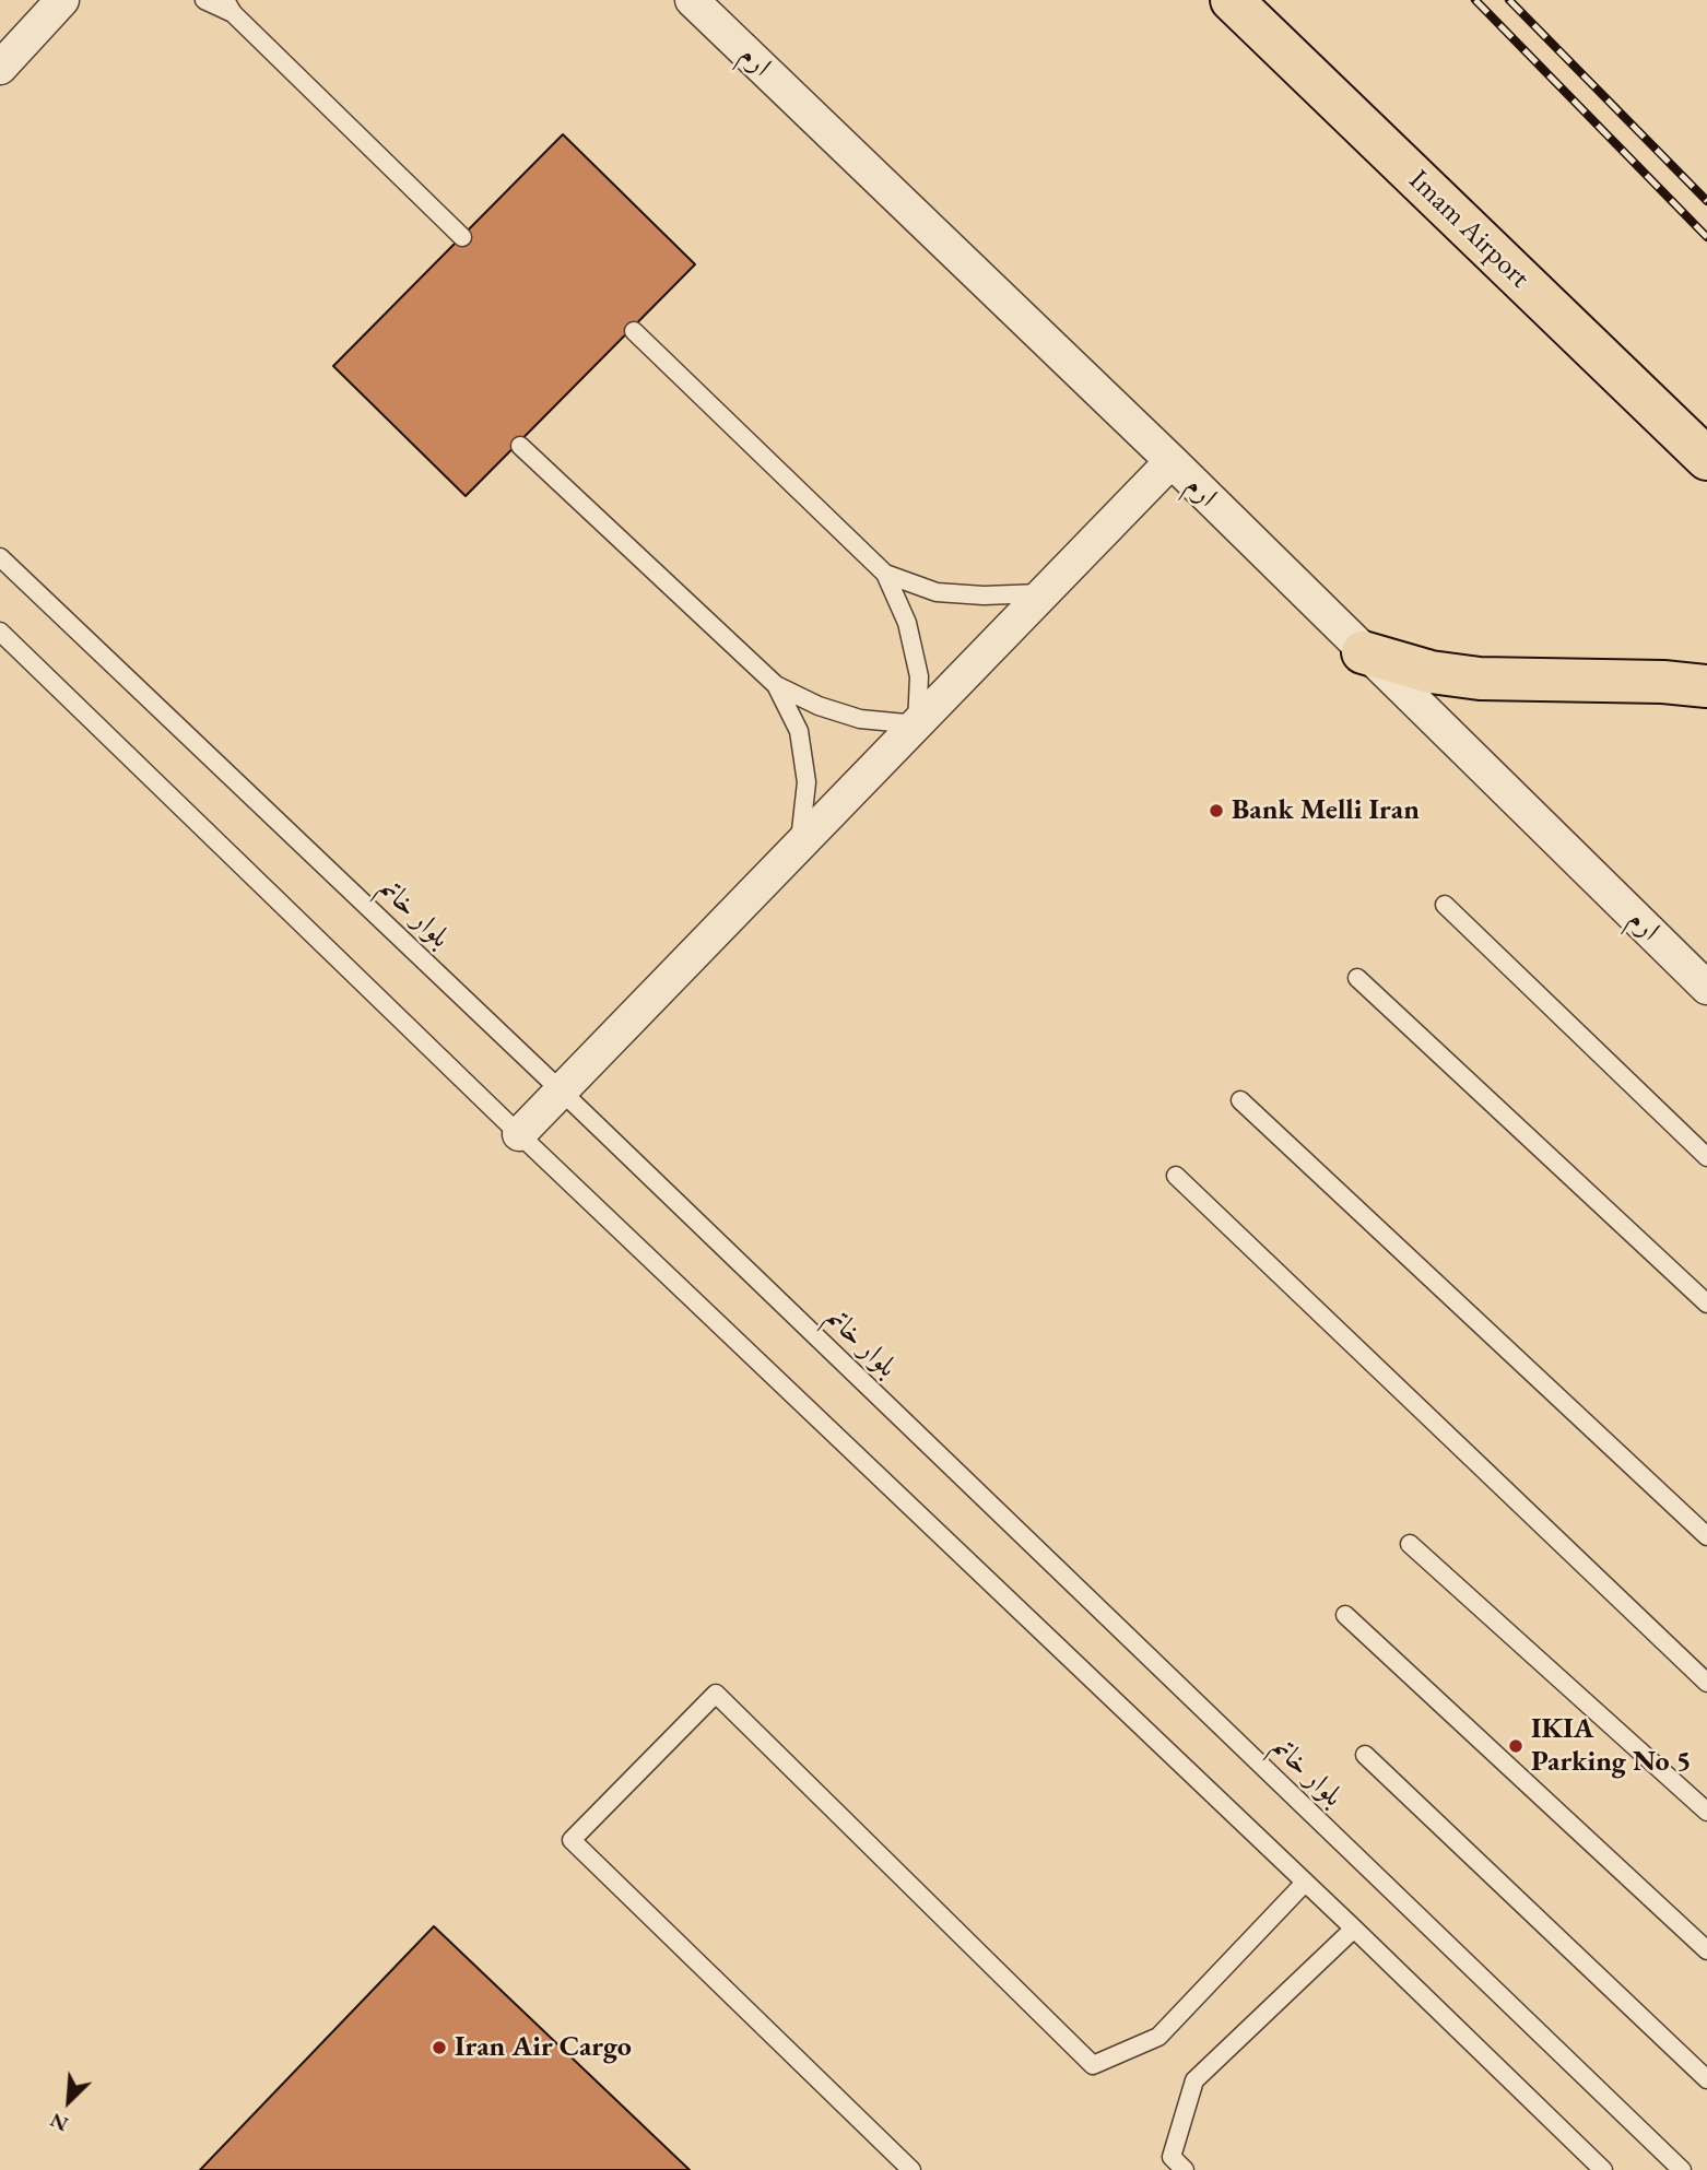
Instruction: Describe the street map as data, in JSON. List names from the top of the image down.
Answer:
{
  "streets": {
    "highway": ["Imam Airport"],
    "street": ["ارم"],
    "lane": ["بلوار خاتم"]
  },
  "places": ["Bank Melli Iran", "IKIA Parking No 5", "Iran Air Cargo"],
  "north": "bottom left"
}
